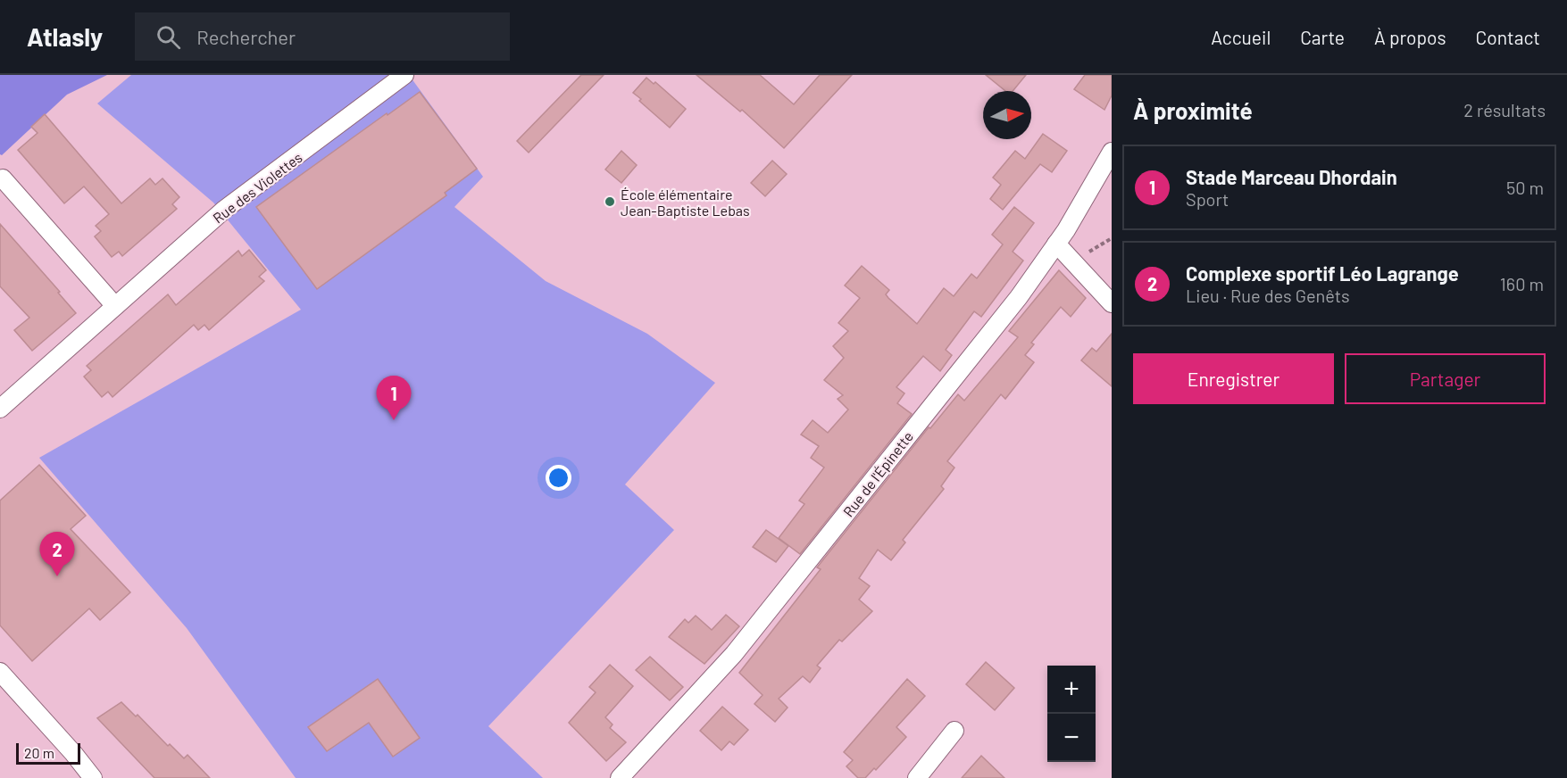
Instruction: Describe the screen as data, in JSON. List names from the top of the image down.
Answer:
{
  "streets": {
    "street": ["Rue des Violettes", "Rue de l'Épinette"]
  },
  "places": ["École élémentaire Jean-Baptiste Lebas"],
  "scale_bar": "20 m",
  "north": "right",
  "page": {
    "header": "Atlasly",
    "search": "Rechercher",
    "nav": [
      "Accueil",
      "Carte",
      "À propos",
      "Contact"
    ],
    "heading": ["À proximité", "2 résultats"],
    "list": [
      {
        "mark": "1",
        "name": "Stade Marceau Dhordain",
        "note": "Sport",
        "value": "50 m"
      },
      {
        "mark": "2",
        "name": "Complexe sportif Léo Lagrange",
        "note": "Lieu · Rue des Genêts",
        "value": "160 m"
      }
    ],
    "buttons": ["Enregistrer", "Partager"],
    "pins": ["1", "2"],
    "map_buttons": ["+", "−"],
    "scale": "20 m"
  }
}
